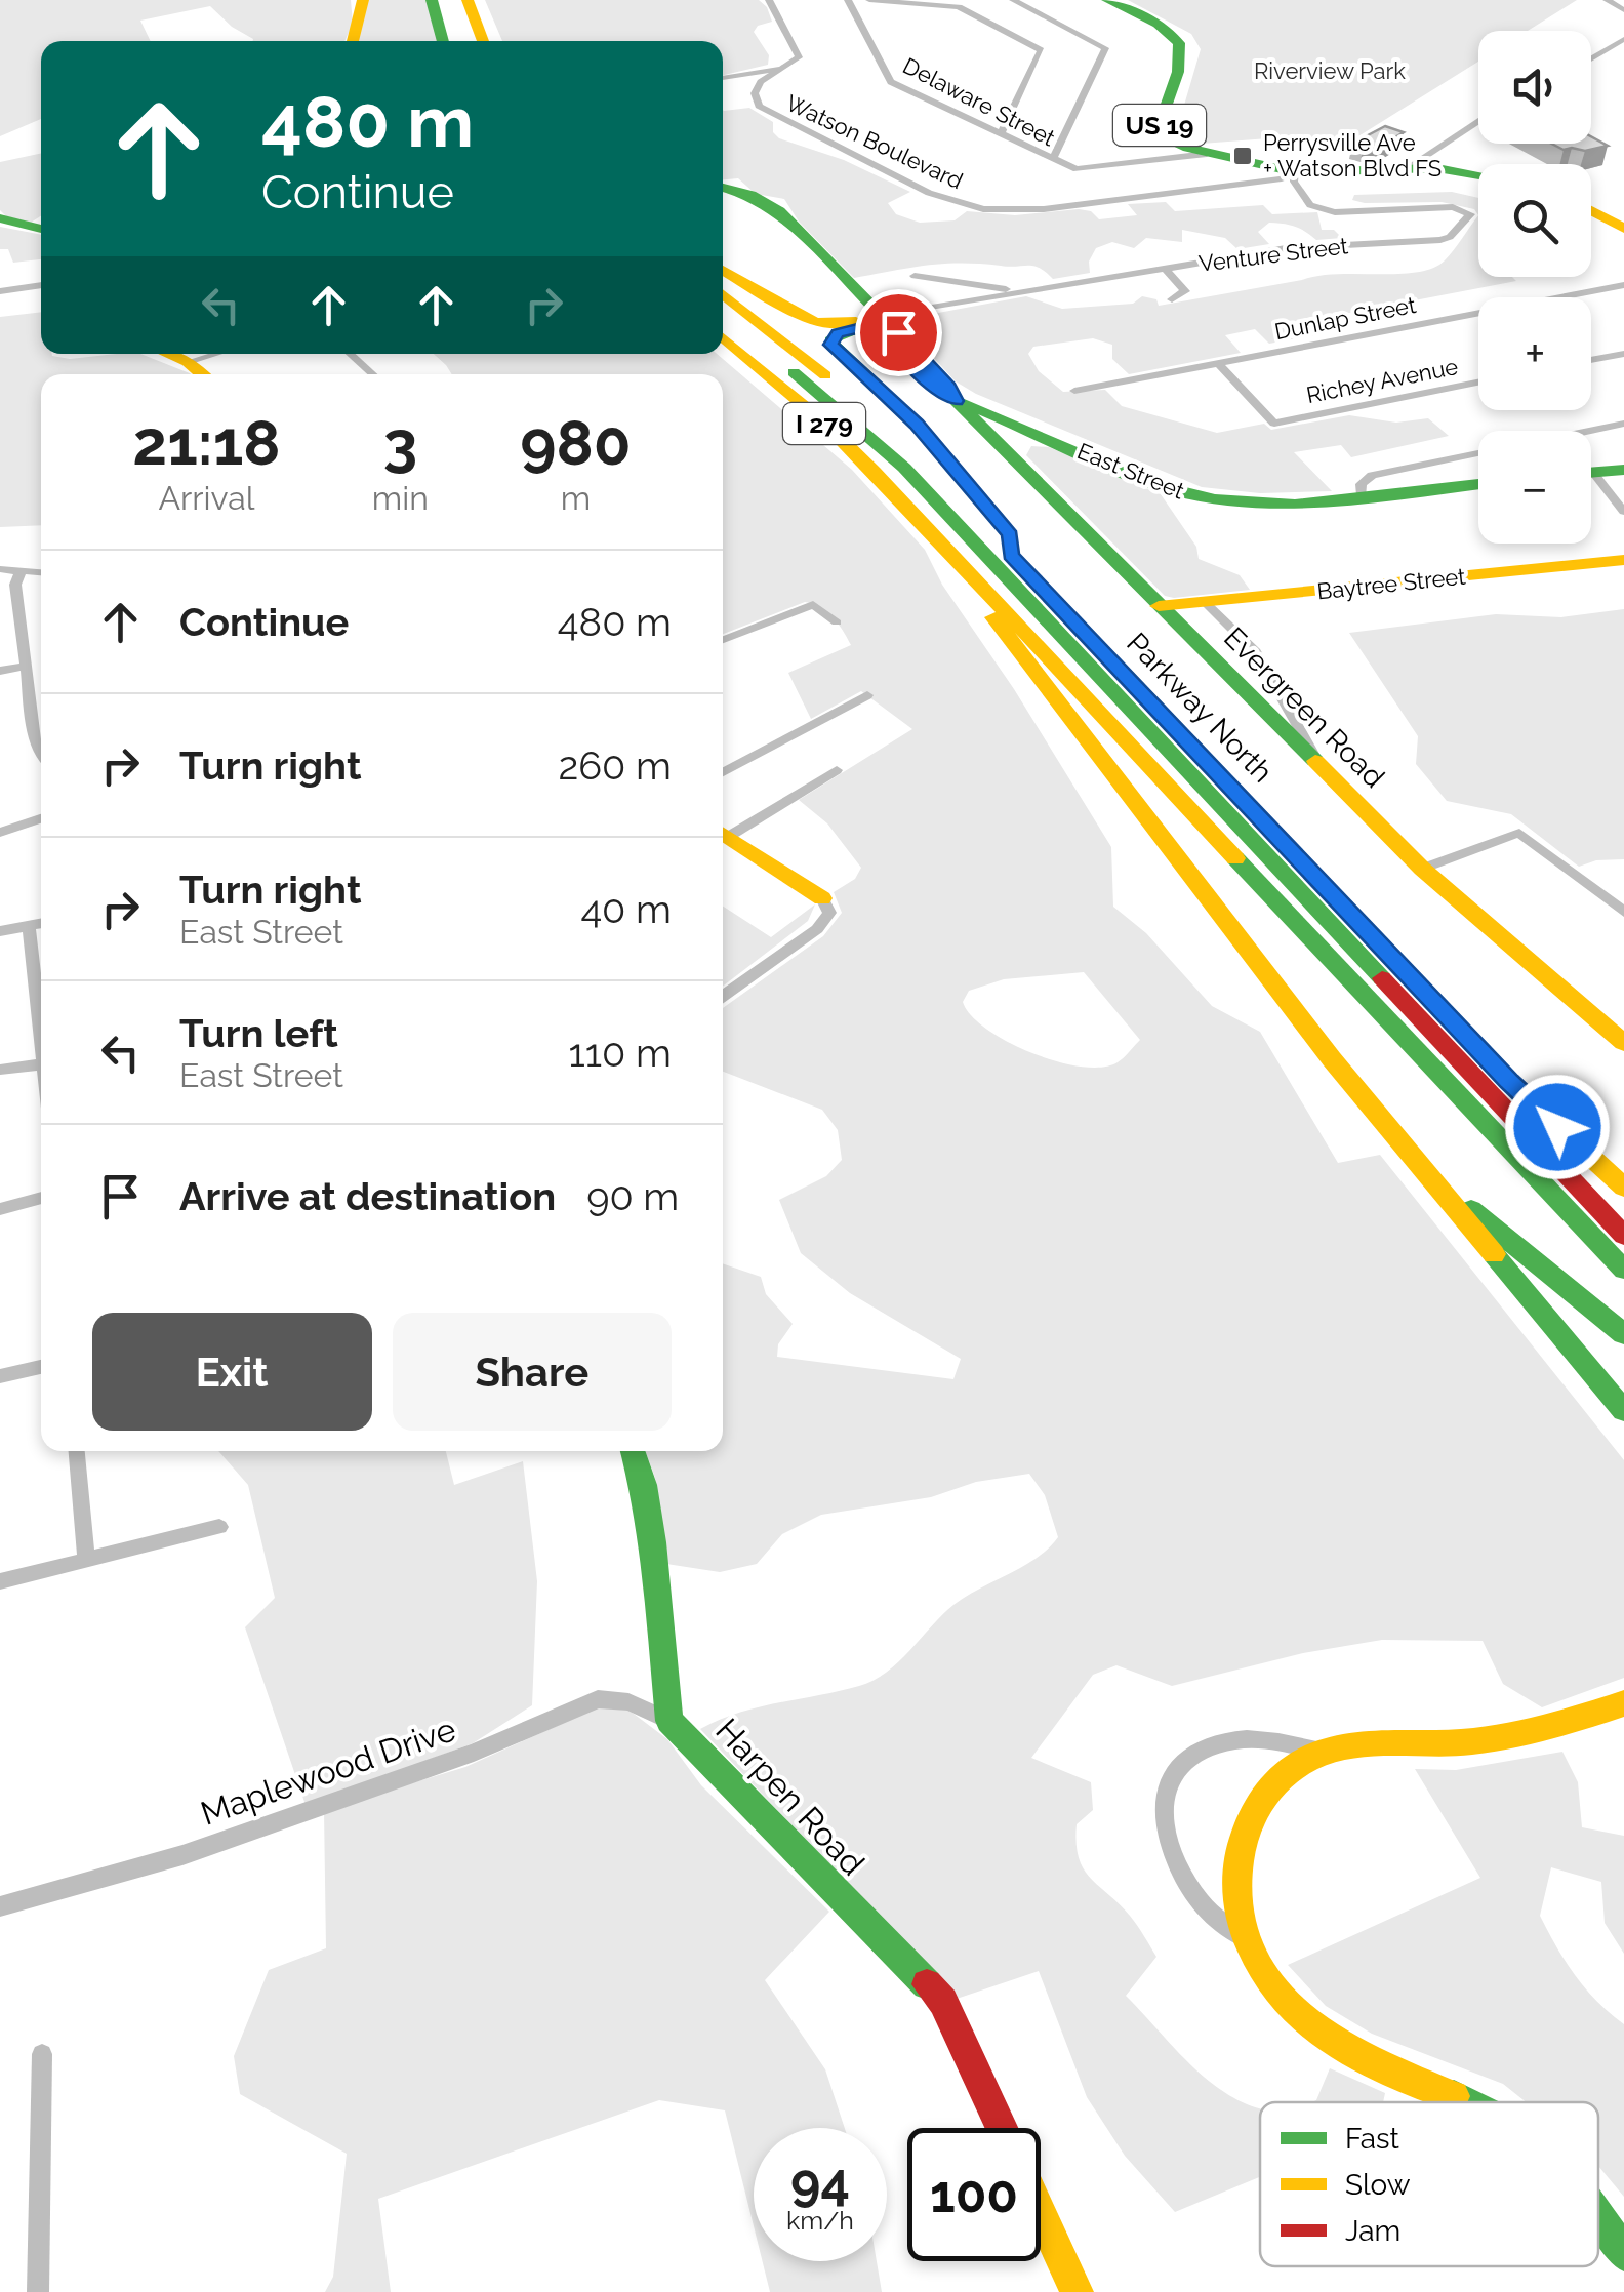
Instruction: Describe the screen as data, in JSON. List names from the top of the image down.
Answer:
{
  "streets": {
    "main road": [
      "US 19",
      "I 279",
      "East Street",
      "Baytree Street",
      "Parkway North",
      "Evergreen Road",
      "Harpen Road"
    ],
    "street": [
      "Delaware Street",
      "Watson Boulevard",
      "Venture Street",
      "Dunlap Street",
      "Richey Avenue",
      "Maplewood Drive"
    ]
  },
  "crossings": [
    ["Delaware Street", "US 19"],
    ["US 19", "Watson Boulevard"],
    ["US 19", "Venture Street"],
    ["Watson Boulevard", "Venture Street"],
    ["Venture Street", "East Street"],
    ["Dunlap Street", "Richey Avenue"],
    ["East Street", "Evergreen Road"],
    ["Baytree Street", "Evergreen Road"],
    ["Maplewood Drive", "Harpen Road"]
  ],
  "parks": ["Riverview Park"],
  "places": {
    "transit": ["Perrysville Ave + Watson Blvd FS"]
  },
  "legend": ["Fast", "Slow", "Jam"],
  "page": {
    "map_buttons": ["+", "−"],
    "turn": ["480 m", "Continue"],
    "eta": [
      "21:18",
      "Arrival",
      "3",
      "min",
      "980",
      "m"
    ],
    "list": [
      {
        "name": "Continue",
        "value": "480 m"
      },
      {
        "name": "Turn right",
        "value": "260 m"
      },
      {
        "name": "Turn right",
        "note": "East Street",
        "value": "40 m"
      },
      {
        "name": "Turn left",
        "note": "East Street",
        "value": "110 m"
      },
      {
        "name": "Arrive at destination",
        "value": "90 m"
      }
    ],
    "buttons": ["Exit", "Share"],
    "speed": "94 km/h",
    "limit": "100"
  }
}
